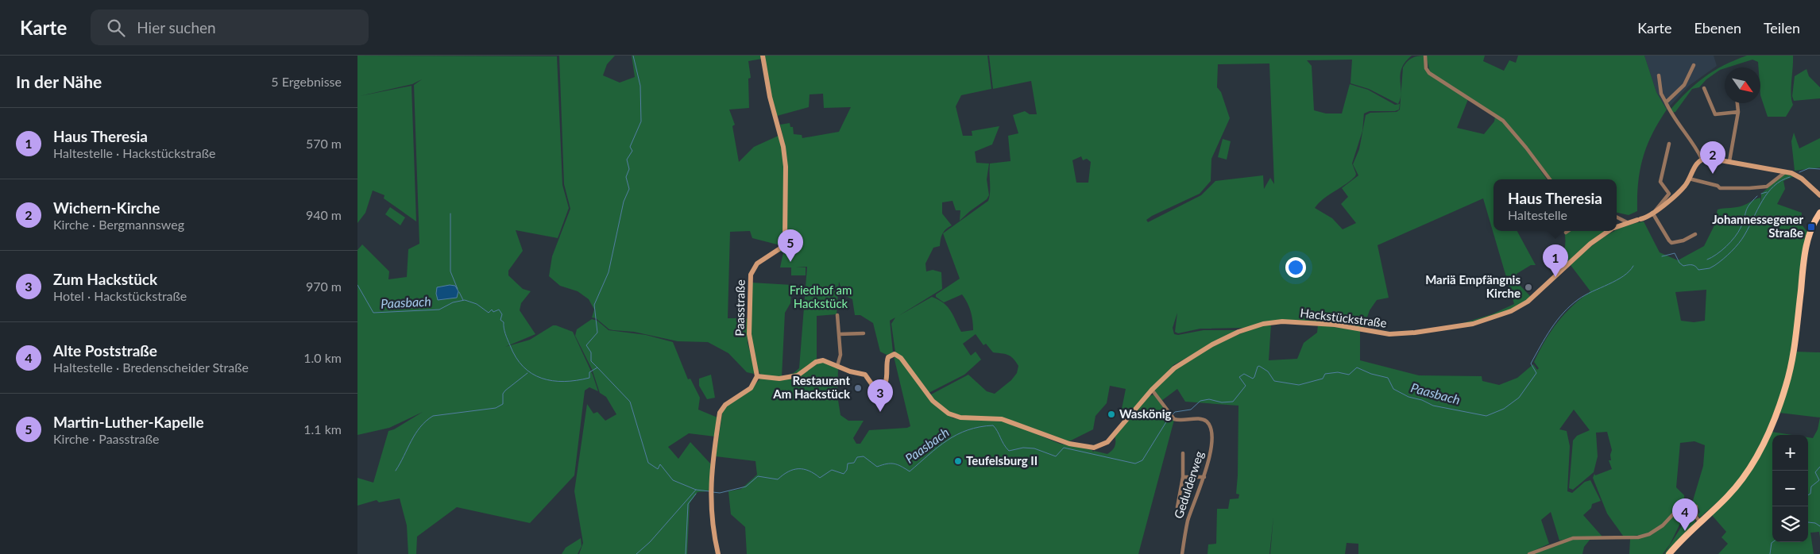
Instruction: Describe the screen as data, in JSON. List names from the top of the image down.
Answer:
{
  "streets": {
    "street": ["Paasstraße", "Hackstückstraße", "Gedulderweg"]
  },
  "crossings": [
    ["Paasstraße", "Hackstückstraße"],
    ["Hackstückstraße", "Gedulderweg"]
  ],
  "water": ["Paasbach"],
  "parks": ["Friedhof am Hackstück"],
  "places": {
    "transit": ["Johannessegener Straße"],
    "other": [
      "Mariä Empfängnis Kirche",
      "Restaurant Am Hackstück",
      "Waskönig",
      "Teufelsburg II"
    ]
  },
  "north": "bottom right",
  "page": {
    "header": "Karte",
    "search": "Hier suchen",
    "nav": ["Karte", "Ebenen", "Teilen"],
    "heading": ["In der Nähe", "5 Ergebnisse"],
    "list": [
      {
        "mark": "1",
        "name": "Haus Theresia",
        "note": "Haltestelle · Hackstückstraße",
        "value": "570 m"
      },
      {
        "mark": "2",
        "name": "Wichern-Kirche",
        "note": "Kirche · Bergmannsweg",
        "value": "940 m"
      },
      {
        "mark": "3",
        "name": "Zum Hackstück",
        "note": "Hotel · Hackstückstraße",
        "value": "970 m"
      },
      {
        "mark": "4",
        "name": "Alte Poststraße",
        "note": "Haltestelle · Bredenscheider Straße",
        "value": "1.0 km"
      },
      {
        "mark": "5",
        "name": "Martin-Luther-Kapelle",
        "note": "Kirche · Paasstraße",
        "value": "1.1 km"
      }
    ],
    "pins": [
      "2",
      "5",
      "1",
      "3",
      "4"
    ],
    "popup": ["Haus Theresia", "Haltestelle"],
    "map_buttons": ["+", "−"]
  }
}
